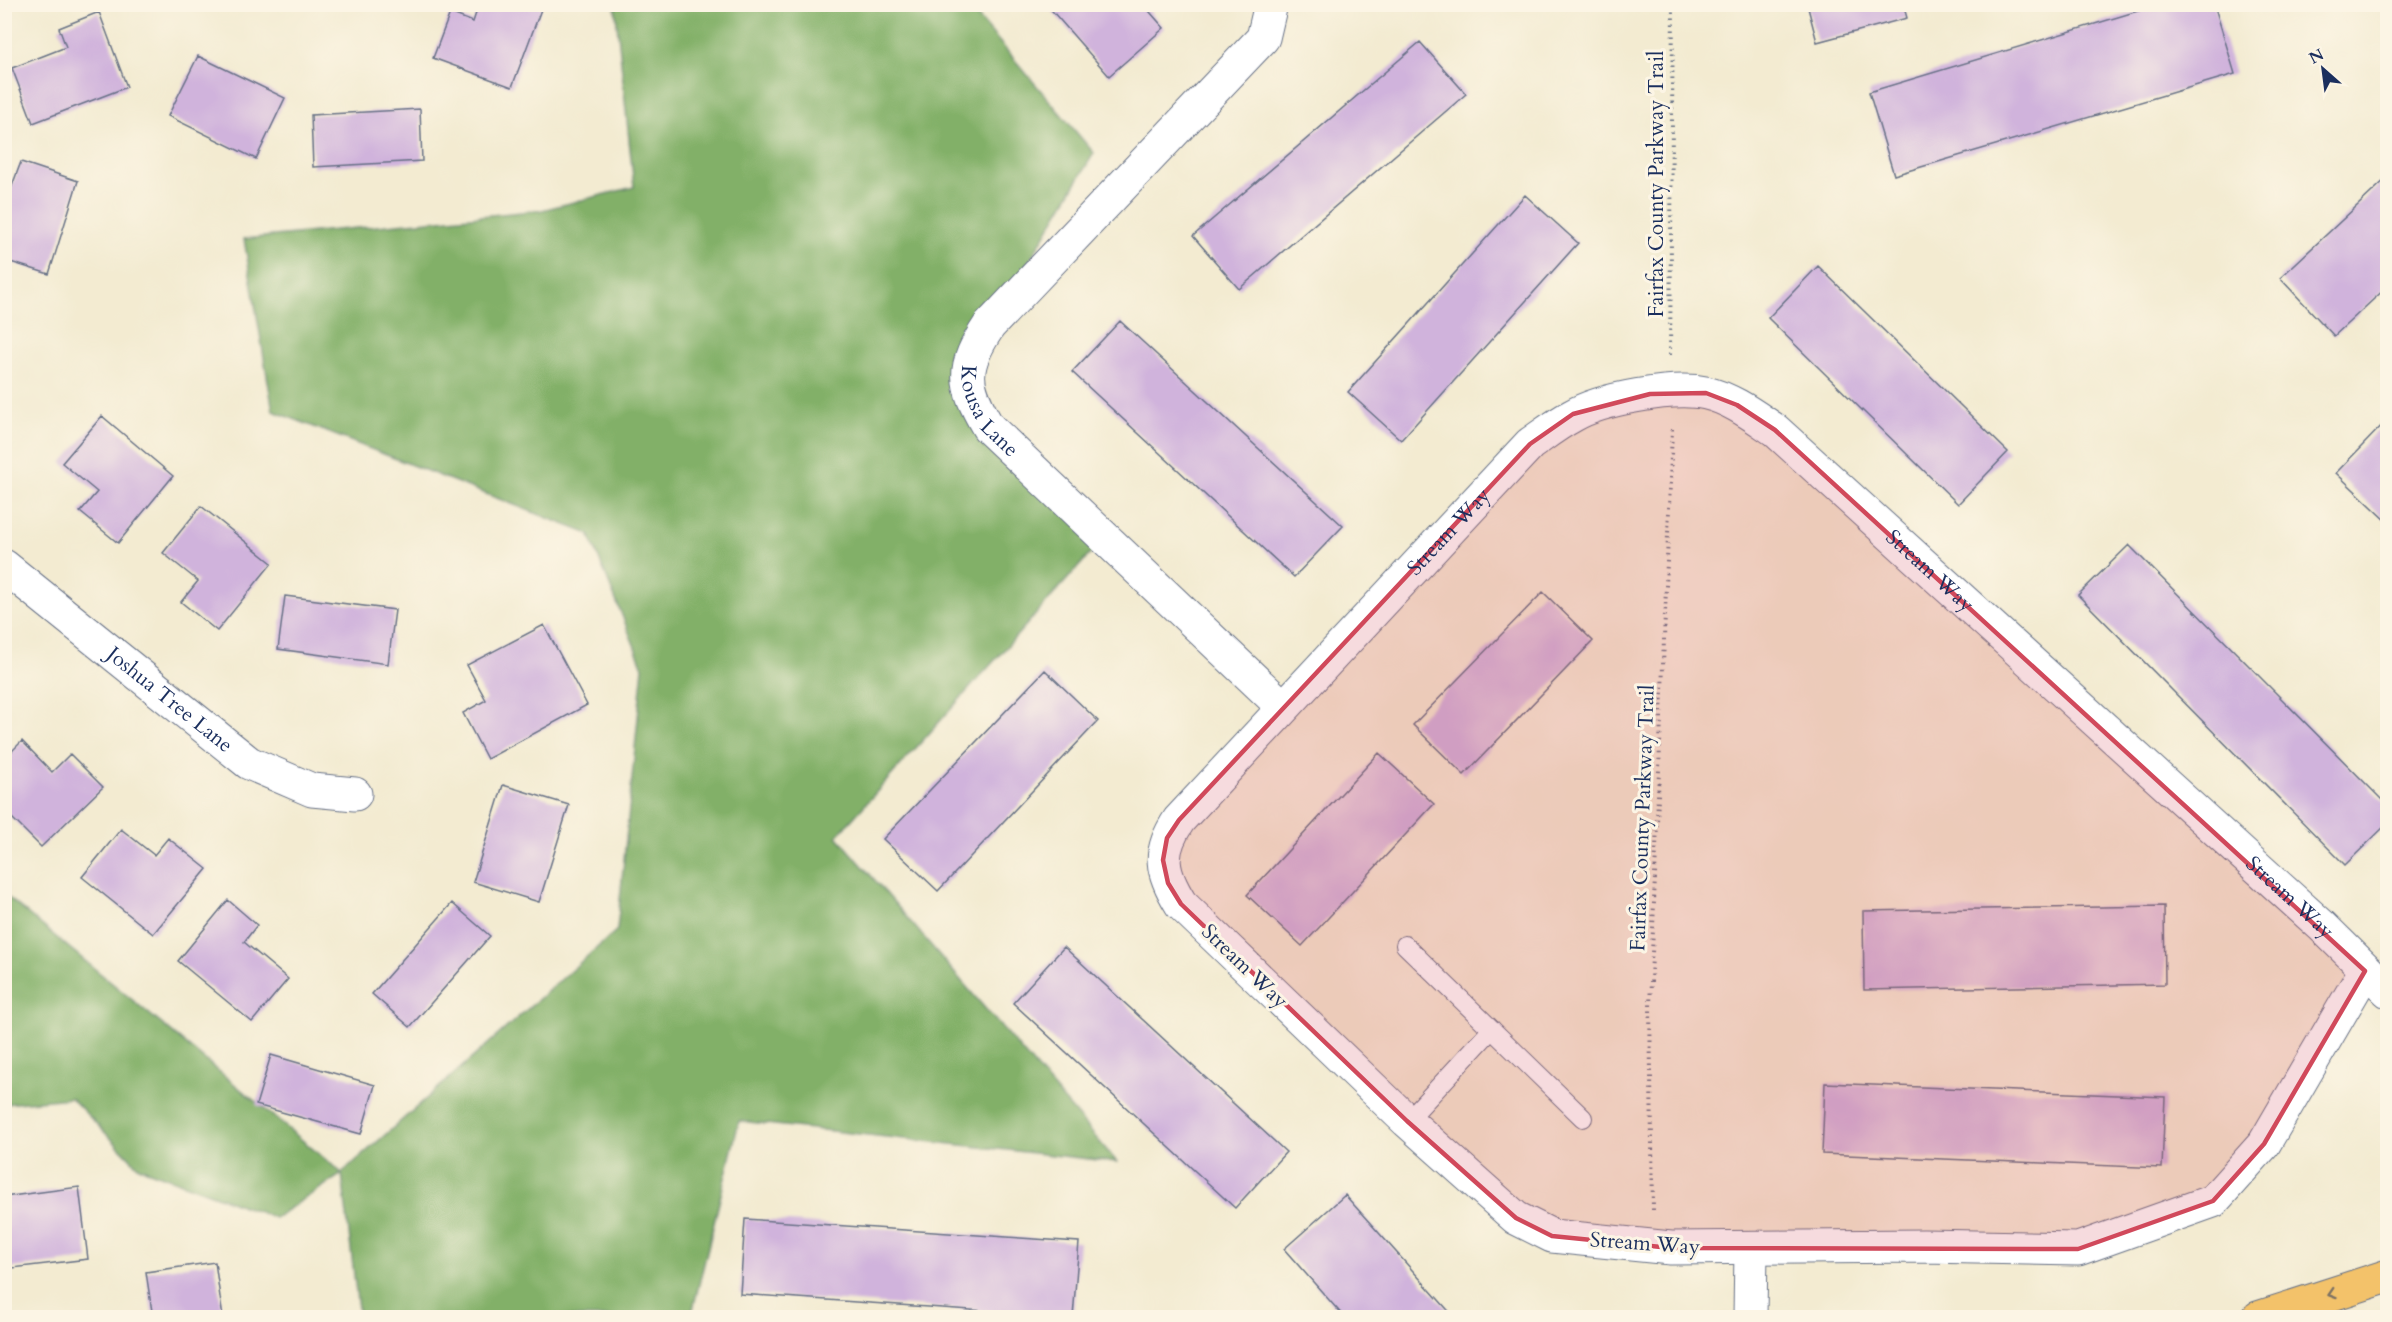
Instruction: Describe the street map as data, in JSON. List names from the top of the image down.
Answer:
{
  "streets": {
    "street": ["Kousa Lane", "Stream Way", "Joshua Tree Lane"],
    "path": ["Fairfax County Parkway Trail"]
  },
  "crossings": [
    ["Kousa Lane", "Stream Way"]
  ],
  "north": "top left"
}
